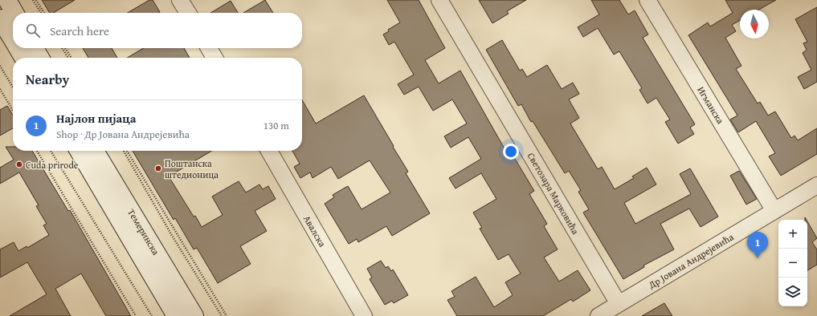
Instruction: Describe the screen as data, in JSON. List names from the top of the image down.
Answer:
{
  "streets": {
    "main road": ["Темеринска"],
    "street": [
      "Игманска",
      "Светозара Марковића",
      "Авалска",
      "Др Јована Андрејевића"
    ]
  },
  "crossings": [
    ["Игманска", "Др Јована Андрејевића"],
    ["Светозара Марковића", "Др Јована Андрејевића"]
  ],
  "places": ["Cuda prirode", "Поштанска штедионица"],
  "north": "bottom",
  "page": {
    "search": "Search here",
    "heading": "Nearby",
    "list": [
      {
        "mark": "1",
        "name": "Најлон пијаца",
        "note": "Shop · Др Јована Андрејевића",
        "value": "130 m"
      }
    ],
    "map_buttons": ["+", "−"],
    "pins": "1"
  }
}
